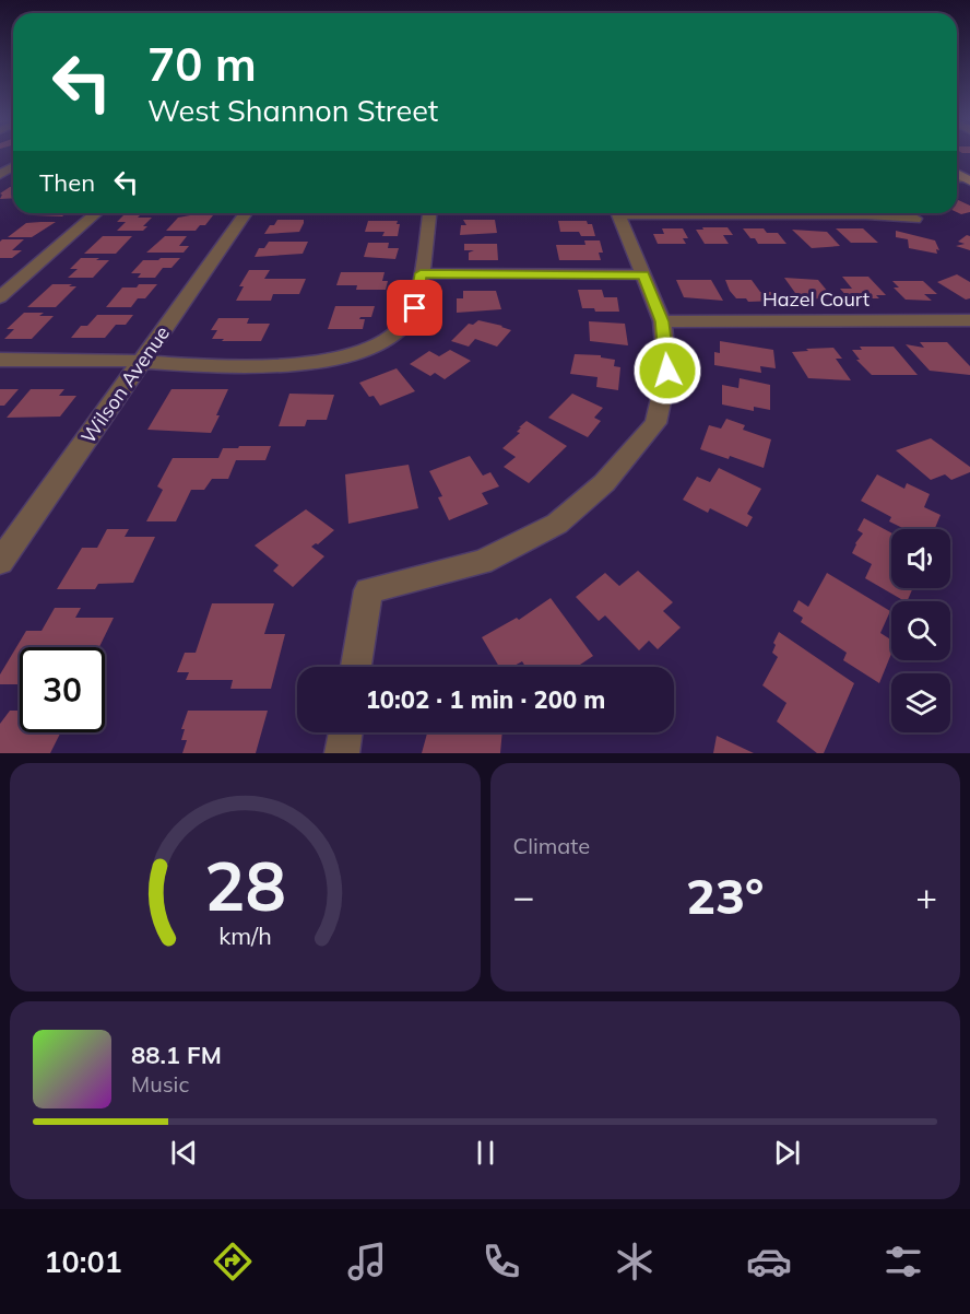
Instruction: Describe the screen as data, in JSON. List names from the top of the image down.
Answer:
{
  "streets": {
    "street": ["Hazel Court", "Wilson Avenue"]
  },
  "page": {
    "turn": ["70 m", "West Shannon Street"],
    "then": "Then",
    "limit": "30",
    "trip": "10:02 · 1 min · 200 m",
    "tile": "Climate",
    "heat": ["−", "23°", "+"],
    "song": ["88.1 FM", "Music"],
    "tabs": "10:01",
    "gauge": ["28", "km/h"]
  }
}
